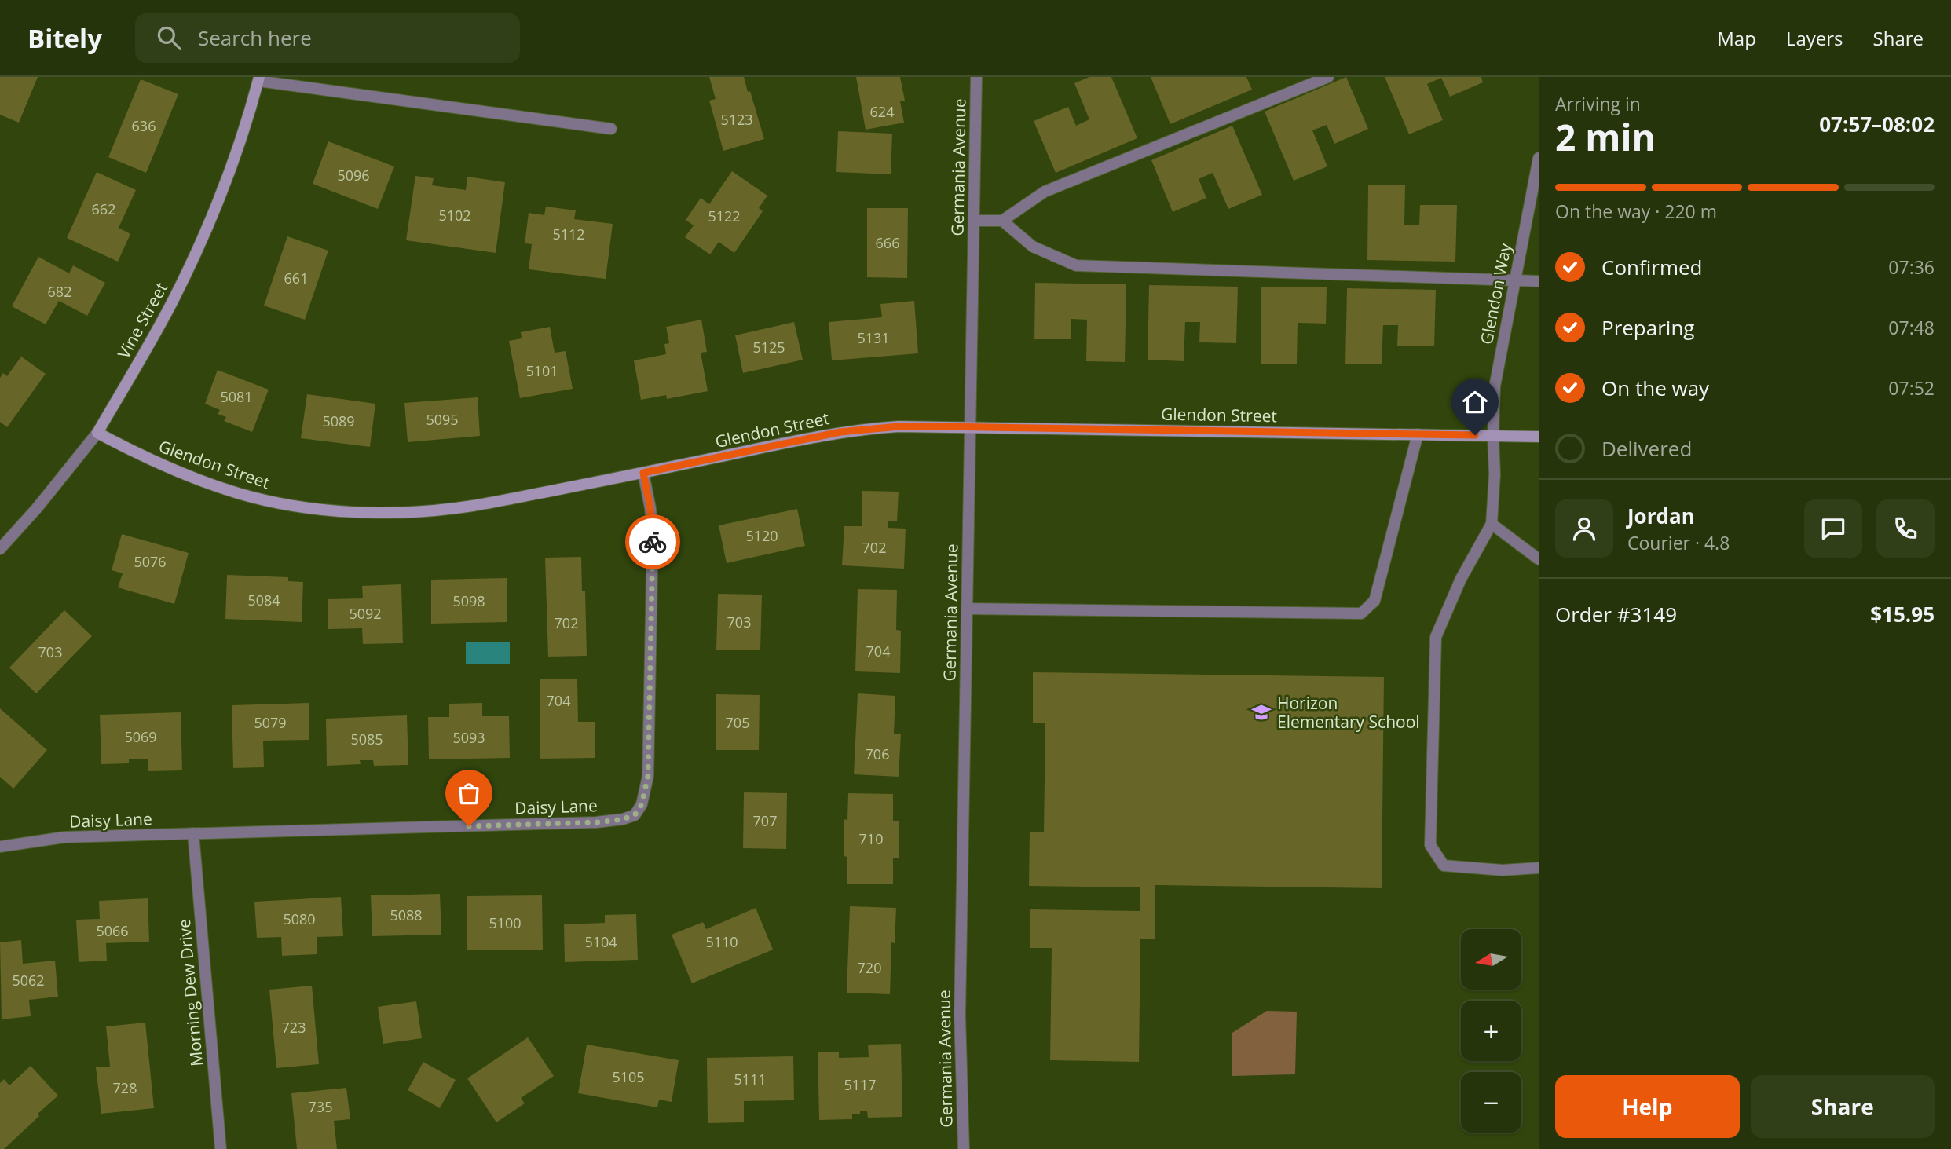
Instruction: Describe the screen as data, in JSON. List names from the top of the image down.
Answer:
{
  "streets": {
    "street": [
      "Germania Avenue",
      "Glendon Way",
      "Vine Street",
      "Glendon Street",
      "Daisy Lane",
      "Morning Dew Drive"
    ]
  },
  "crossings": [
    ["Germania Avenue", "Glendon Street"],
    ["Glendon Way", "Glendon Street"],
    ["Vine Street", "Glendon Street"],
    ["Glendon Street", "Daisy Lane"],
    ["Daisy Lane", "Morning Dew Drive"]
  ],
  "places": {
    "school or university": ["Horizon Elementary School"]
  },
  "house_numbers": [
    "624",
    "5123",
    "636",
    "5096",
    "662",
    "5102",
    "5122",
    "5112",
    "666",
    "661",
    "682",
    "5131",
    "5125",
    "5101",
    "5081",
    "5095",
    "5089",
    "5120",
    "702",
    "5076",
    "5084",
    "5098",
    "5092",
    "703",
    "702",
    "704",
    "703",
    "704",
    "5079",
    "705",
    "5069",
    "5093",
    "5085",
    "706",
    "707",
    "710",
    "5088",
    "5080",
    "5100",
    "5066",
    "5104",
    "5110",
    "720",
    "5062",
    "723",
    "5105",
    "5111",
    "5117",
    "728",
    "735"
  ],
  "north": "left",
  "page": {
    "header": "Bitely",
    "search": "Search here",
    "nav": ["Map", "Layers", "Share"],
    "heading": ["2 min", "Arriving in", "07:57–08:02"],
    "panel": [
      "Jordan",
      "Courier · 4.8",
      "Order #3149",
      "$15.95"
    ],
    "bar": "On the way · 220 m",
    "list": [
      ["Confirmed", "07:36"],
      ["Preparing", "07:48"],
      ["On the way", "07:52"],
      "Delivered"
    ],
    "map_buttons": ["+", "−"],
    "buttons": ["Help", "Share"]
  }
}
